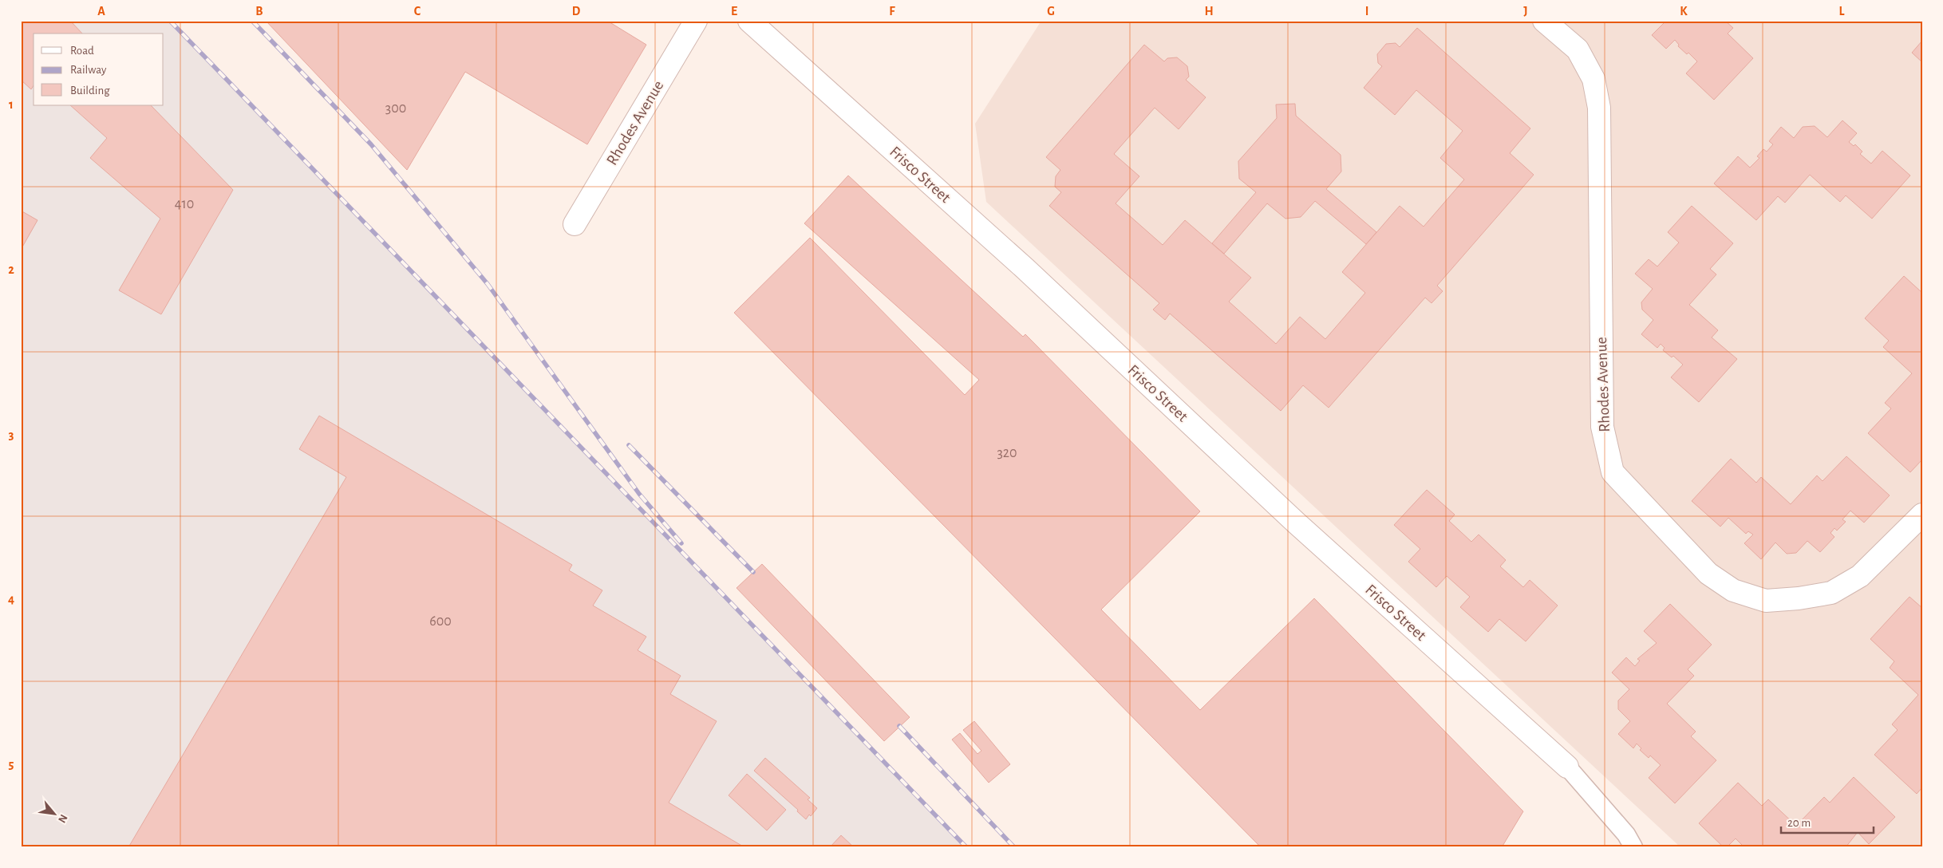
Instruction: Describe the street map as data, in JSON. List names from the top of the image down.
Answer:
{
  "streets": {
    "street": ["Rhodes Avenue", "Frisco Street"]
  },
  "house_numbers": [
    "300",
    "410",
    "320",
    "600"
  ],
  "legend": ["Road", "Railway", "Building"],
  "scale_bar": "20 m",
  "north": "bottom right",
  "grid": {
    "columns": [
      "A",
      "B",
      "C",
      "D",
      "E",
      "F",
      "G",
      "H",
      "I",
      "J",
      "K",
      "L"
    ],
    "rows": [
      "1",
      "2",
      "3",
      "4",
      "5"
    ]
  }
}
